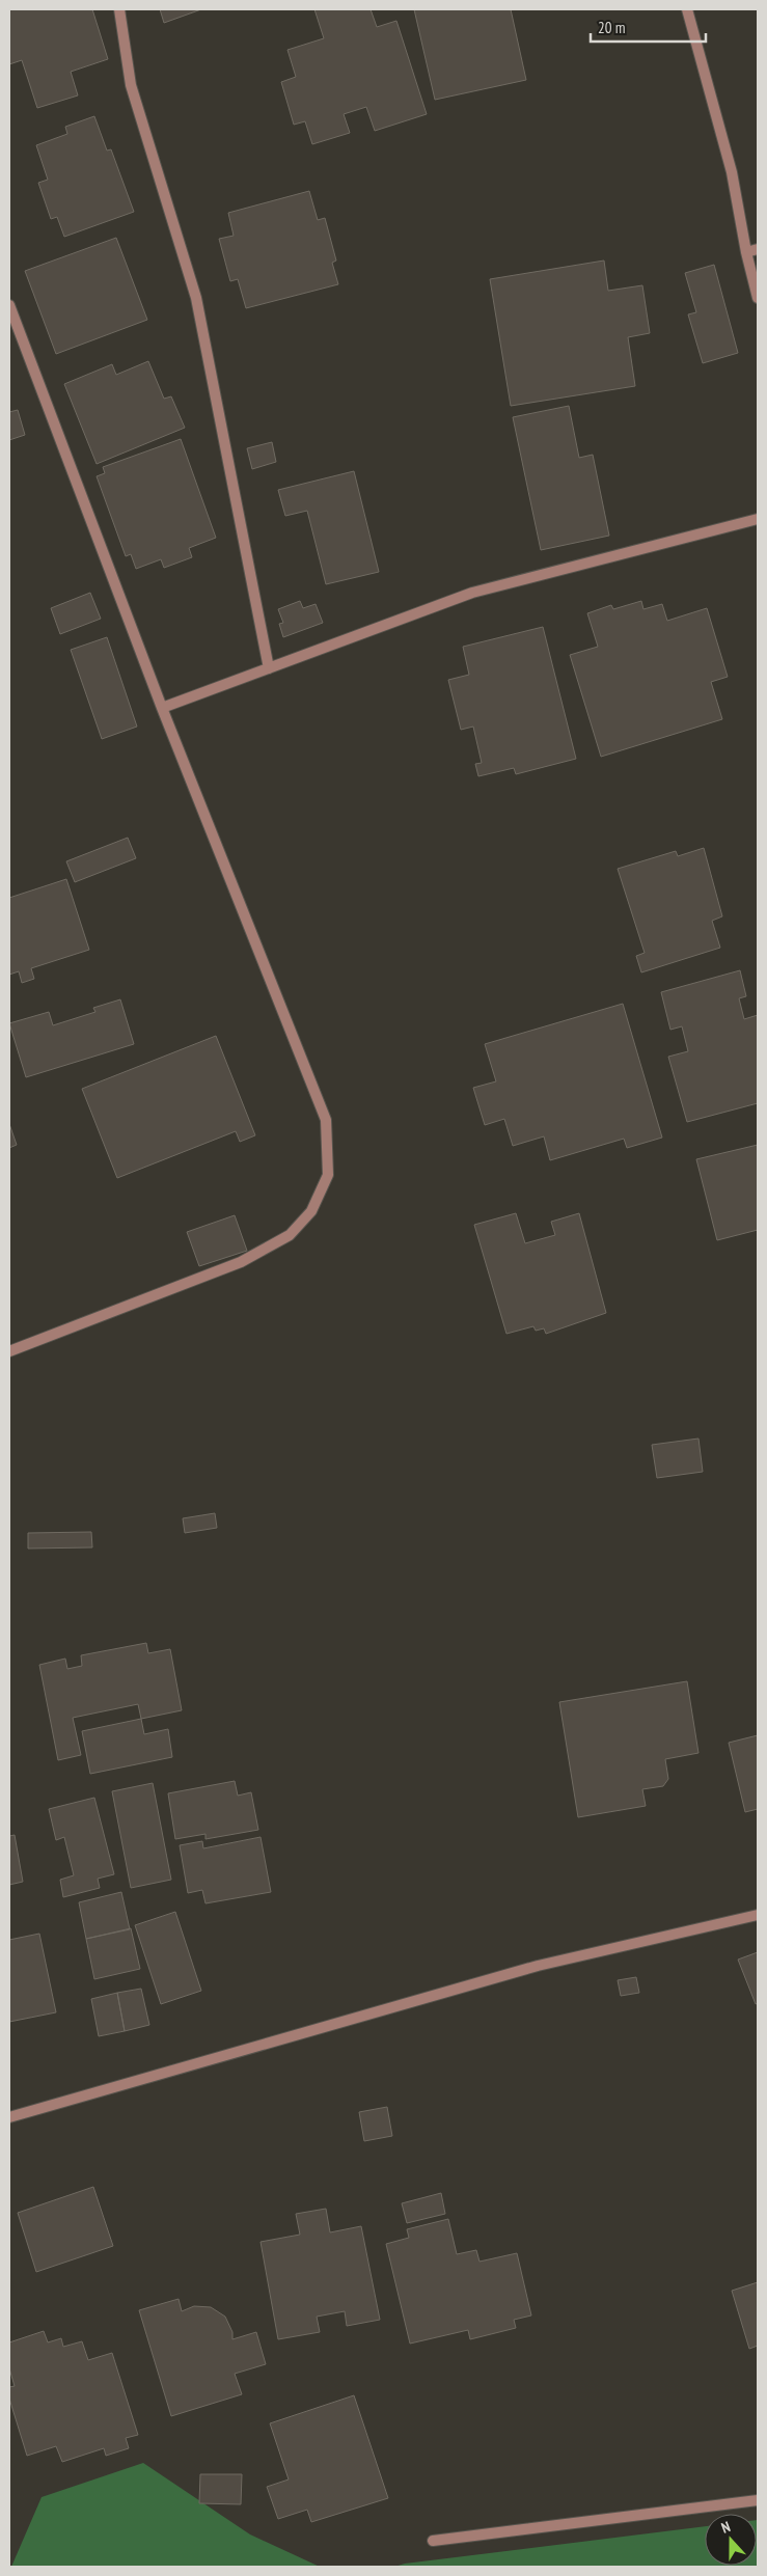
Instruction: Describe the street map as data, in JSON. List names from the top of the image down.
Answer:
{
  "scale_bar": "20 m",
  "north": "top"
}
